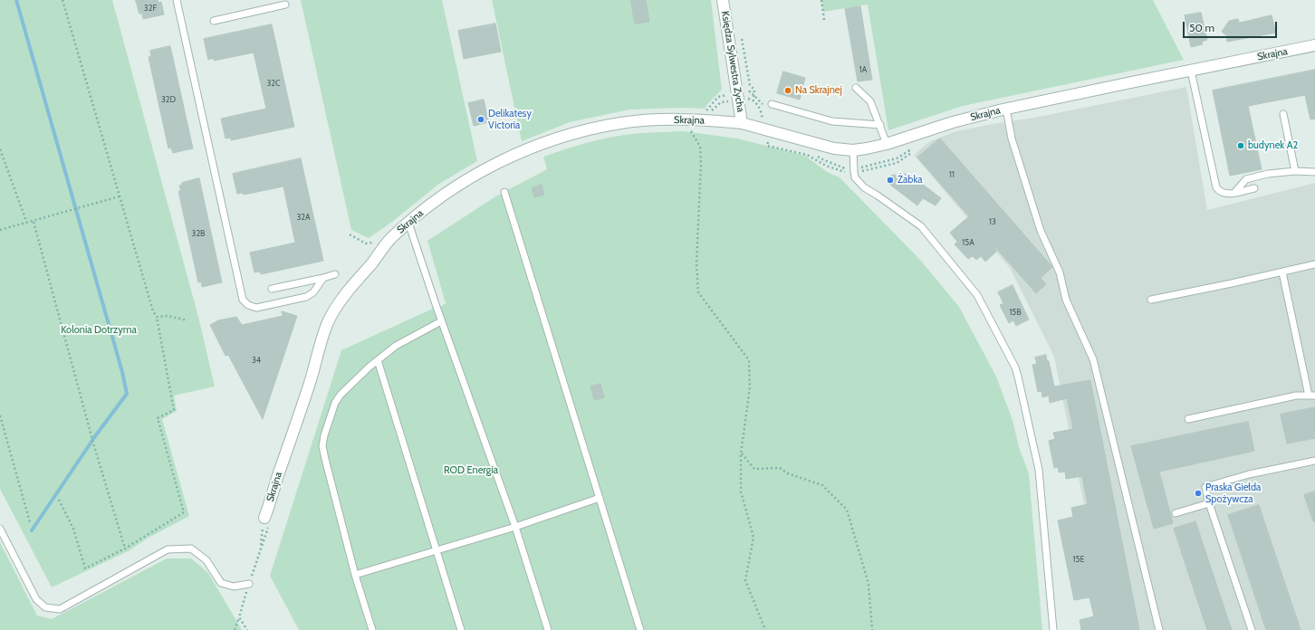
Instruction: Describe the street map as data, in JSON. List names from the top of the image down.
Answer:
{
  "streets": {
    "street": ["Skrajna", "Księdza Sylwestra Zycha"]
  },
  "crossings": [
    ["Skrajna", "Księdza Sylwestra Zycha"]
  ],
  "parks": ["Kolonia Dotrzyma", "ROD Energia"],
  "places": [
    "Na Skrajnej",
    "Delikatesy Victoria",
    "budynek A2",
    "Żabka",
    "Praska Giełda Spożywcza"
  ],
  "house_numbers": [
    "32F",
    "1A",
    "32C",
    "32D",
    "11",
    "32A",
    "13",
    "32B",
    "15A",
    "15B",
    "34",
    "15E"
  ],
  "scale_bar": "50 m"
}
